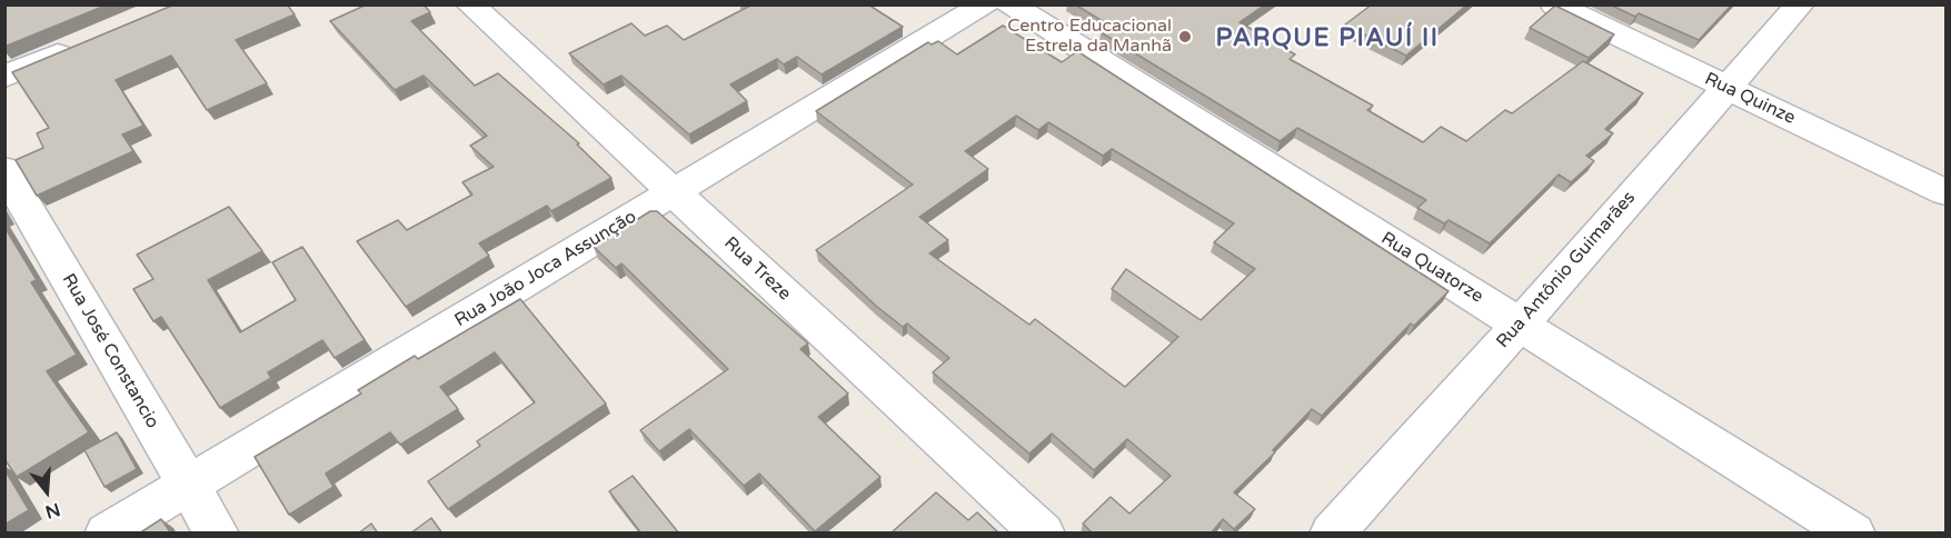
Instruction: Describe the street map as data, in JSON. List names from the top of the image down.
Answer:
{
  "streets": {
    "street": [
      "Rua Quinze",
      "Rua Quatorze",
      "Rua João Joca Assunção",
      "Rua Treze",
      "Rua Antônio Guimarães",
      "Rua José Constancio"
    ]
  },
  "crossings": [
    ["Rua Quinze", "Rua Antônio Guimarães"],
    ["Rua Quatorze", "Rua Antônio Guimarães"],
    ["Rua João Joca Assunção", "Rua Treze"],
    ["Rua João Joca Assunção", "Rua José Constancio"]
  ],
  "districts": ["PARQUE PIAUÍ II"],
  "places": ["Centro Educacional Estrela da Manhã"],
  "north": "bottom"
}
